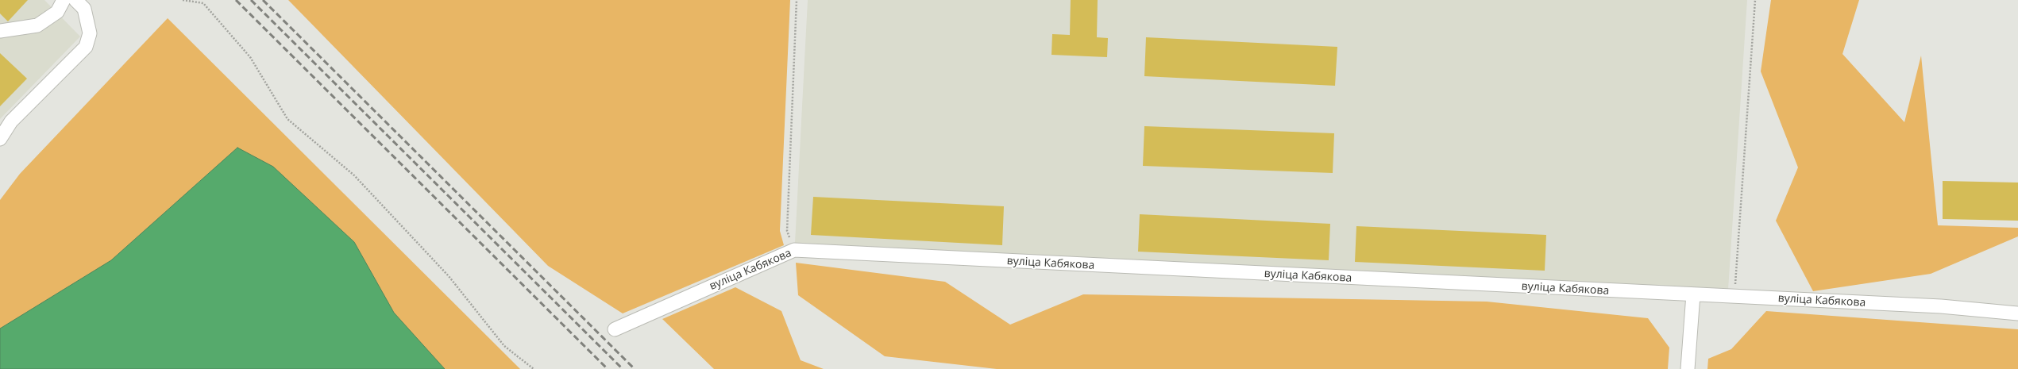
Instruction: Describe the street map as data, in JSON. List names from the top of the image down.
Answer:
{
  "streets": {
    "street": ["вуліца Кабякова"]
  }
}
